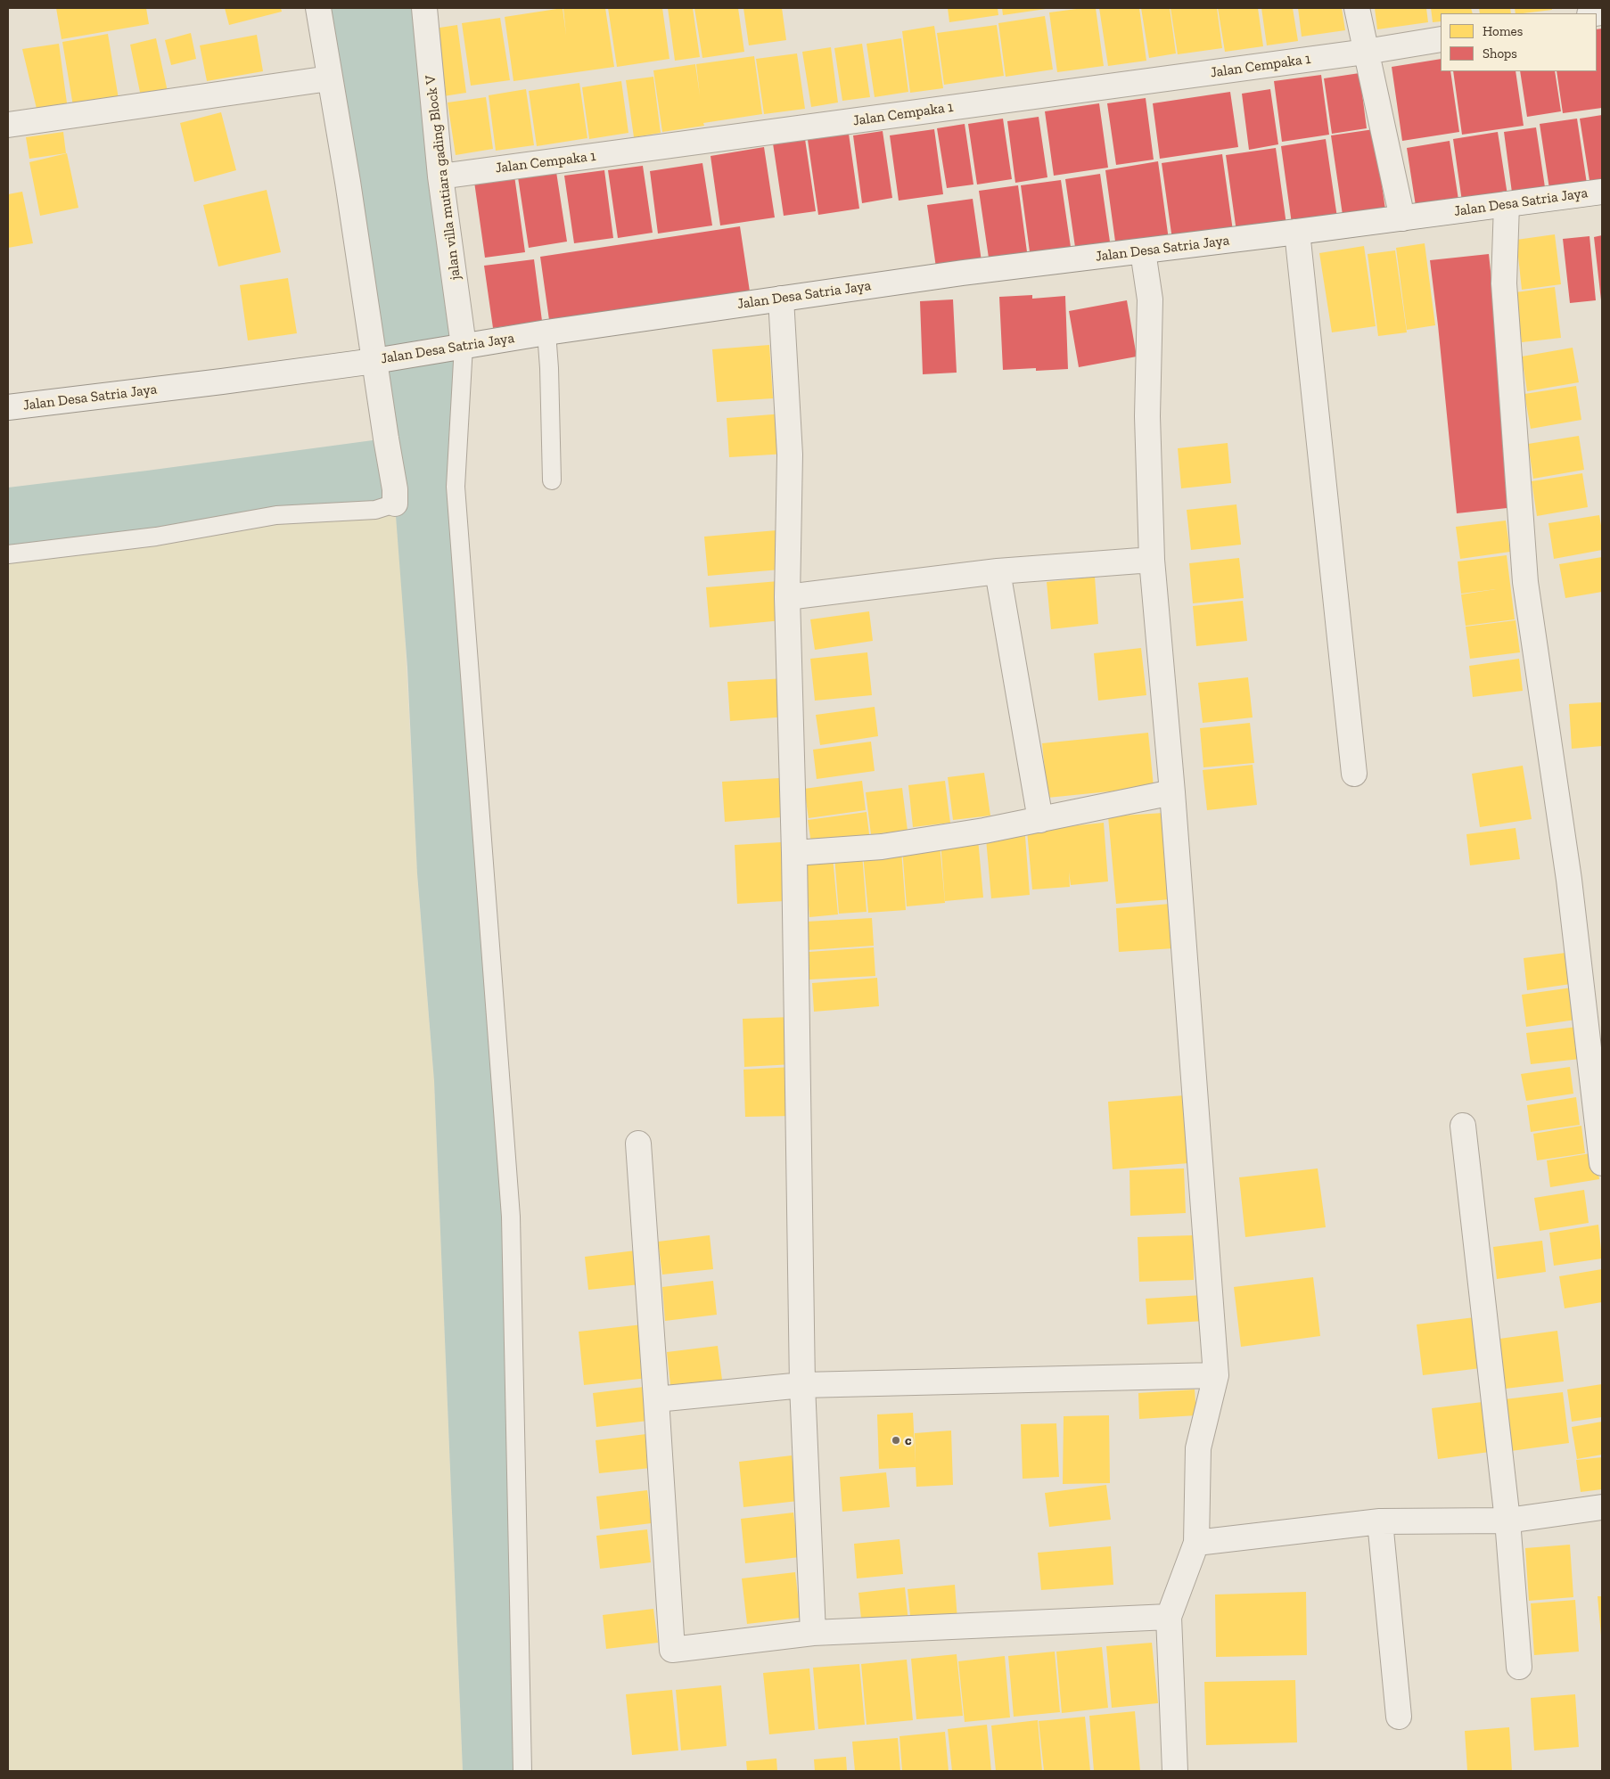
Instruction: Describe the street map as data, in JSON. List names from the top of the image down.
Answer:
{
  "streets": {
    "street": ["Jalan Cempaka 1", "jalan villa mutiara gading Block V", "Jalan Desa Satria Jaya"]
  },
  "crossings": [
    ["Jalan Cempaka 1", "jalan villa mutiara gading Block V"],
    ["jalan villa mutiara gading Block V", "Jalan Desa Satria Jaya"]
  ],
  "places": ["c"],
  "legend": ["Homes", "Shops"]
}
